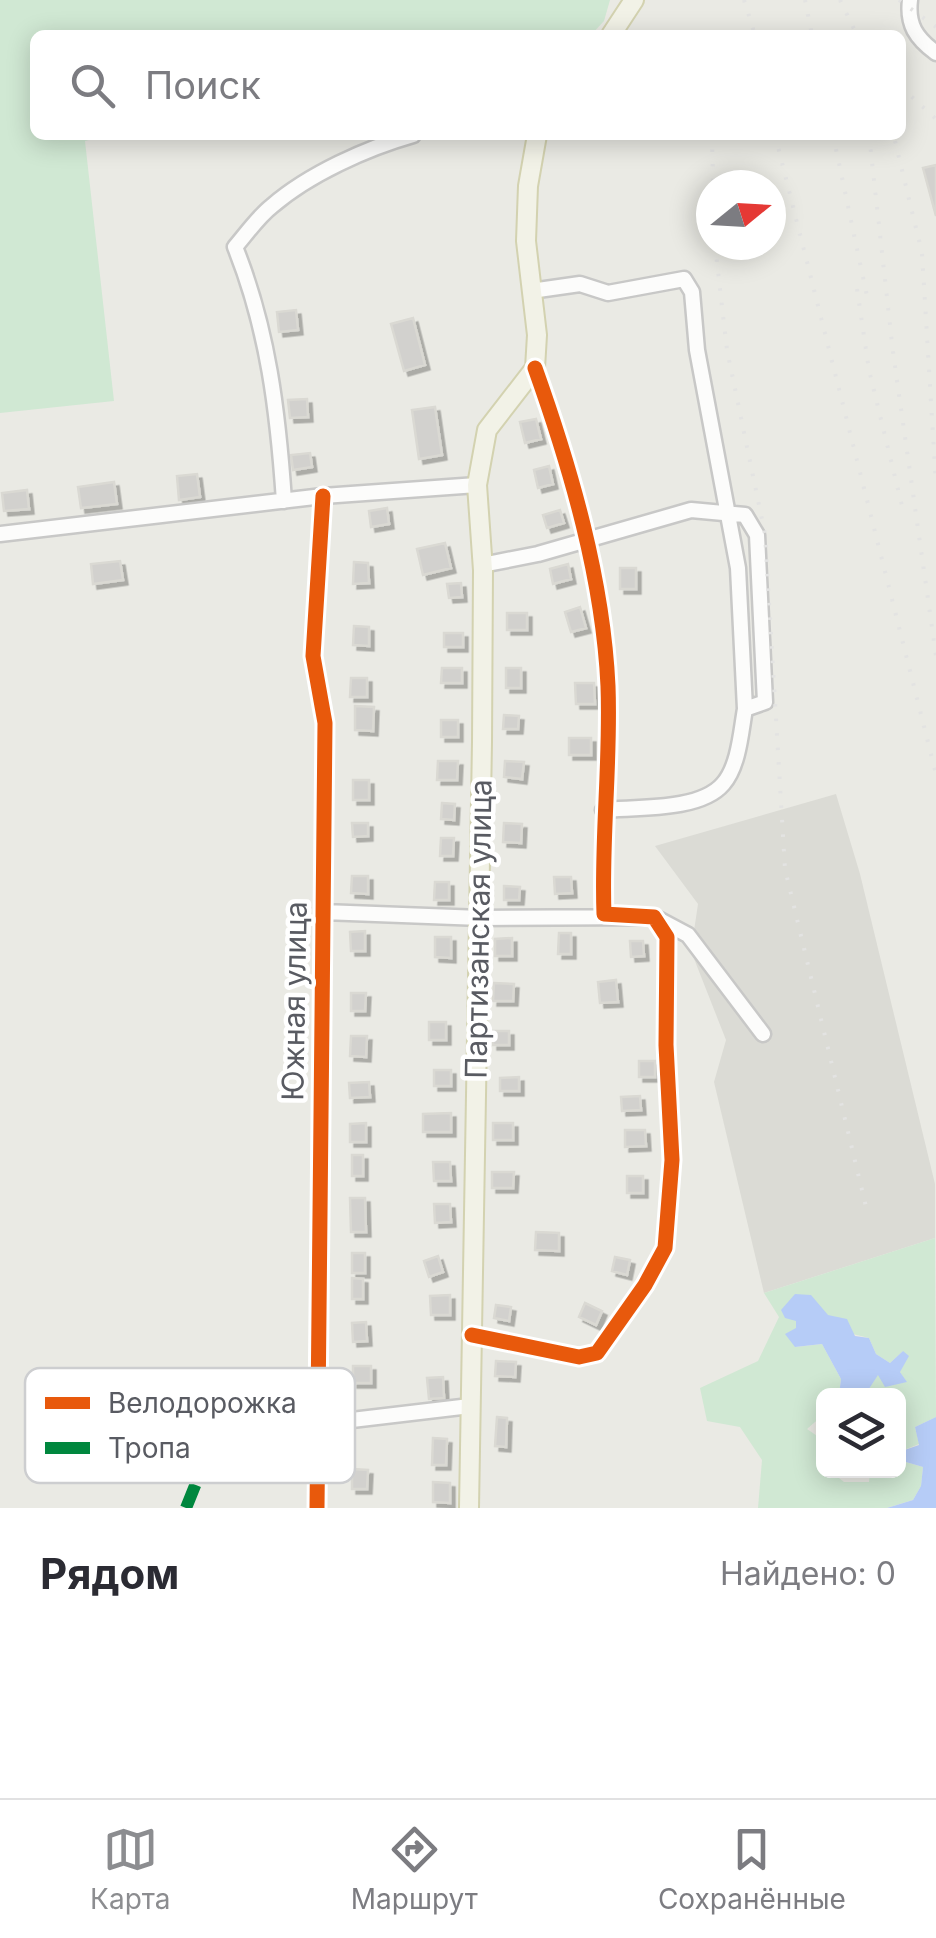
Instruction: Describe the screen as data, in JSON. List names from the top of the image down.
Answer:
{
  "streets": {
    "main road": ["Партизанская улица"],
    "street": ["Южная улица"]
  },
  "legend": ["Велодорожка", "Тропа"],
  "north": "right",
  "page": {
    "search": "Поиск",
    "heading": ["Рядом", "Найдено: 0"],
    "nav": ["Карта", "Маршрут", "Сохранённые"]
  }
}
